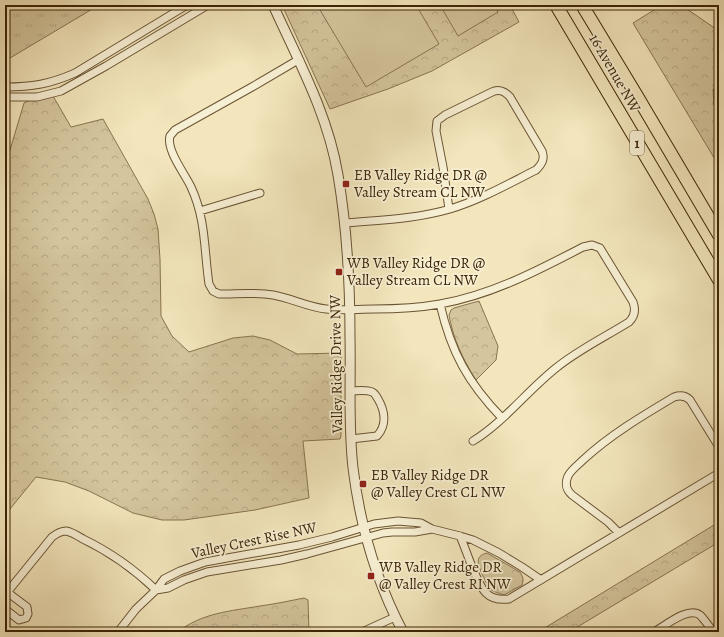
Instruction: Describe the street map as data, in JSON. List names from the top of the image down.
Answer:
{
  "streets": {
    "highway": ["16 Avenue NW", "1"],
    "street": ["Valley Ridge Drive NW", "Valley Crest Rise NW"]
  },
  "crossings": [
    ["Valley Ridge Drive NW", "Valley Crest Rise NW"]
  ],
  "places": {
    "transit": [
      "EB Valley Ridge DR @ Valley Stream CL NW",
      "WB Valley Ridge DR @ Valley Stream CL NW",
      "EB Valley Ridge DR @ Valley Crest CL NW",
      "WB Valley Ridge DR @ Valley Crest RI NW"
    ]
  }
}
